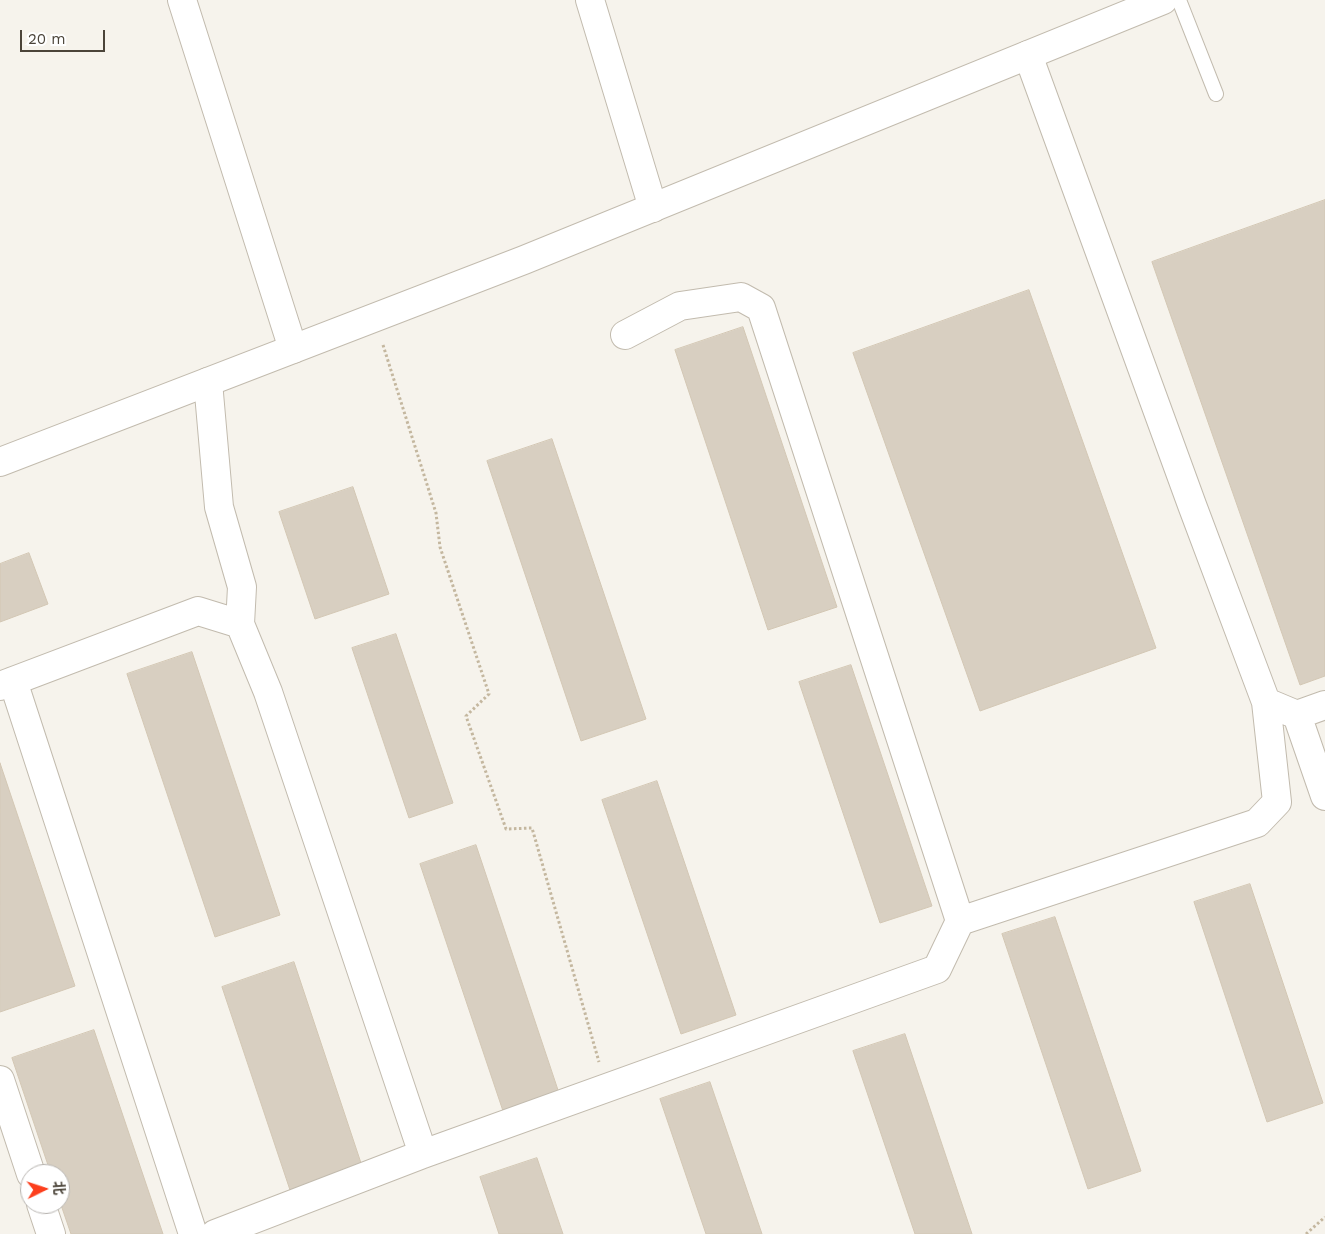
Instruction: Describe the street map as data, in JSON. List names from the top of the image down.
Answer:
{
  "scale_bar": "20 m",
  "north": "right"
}
